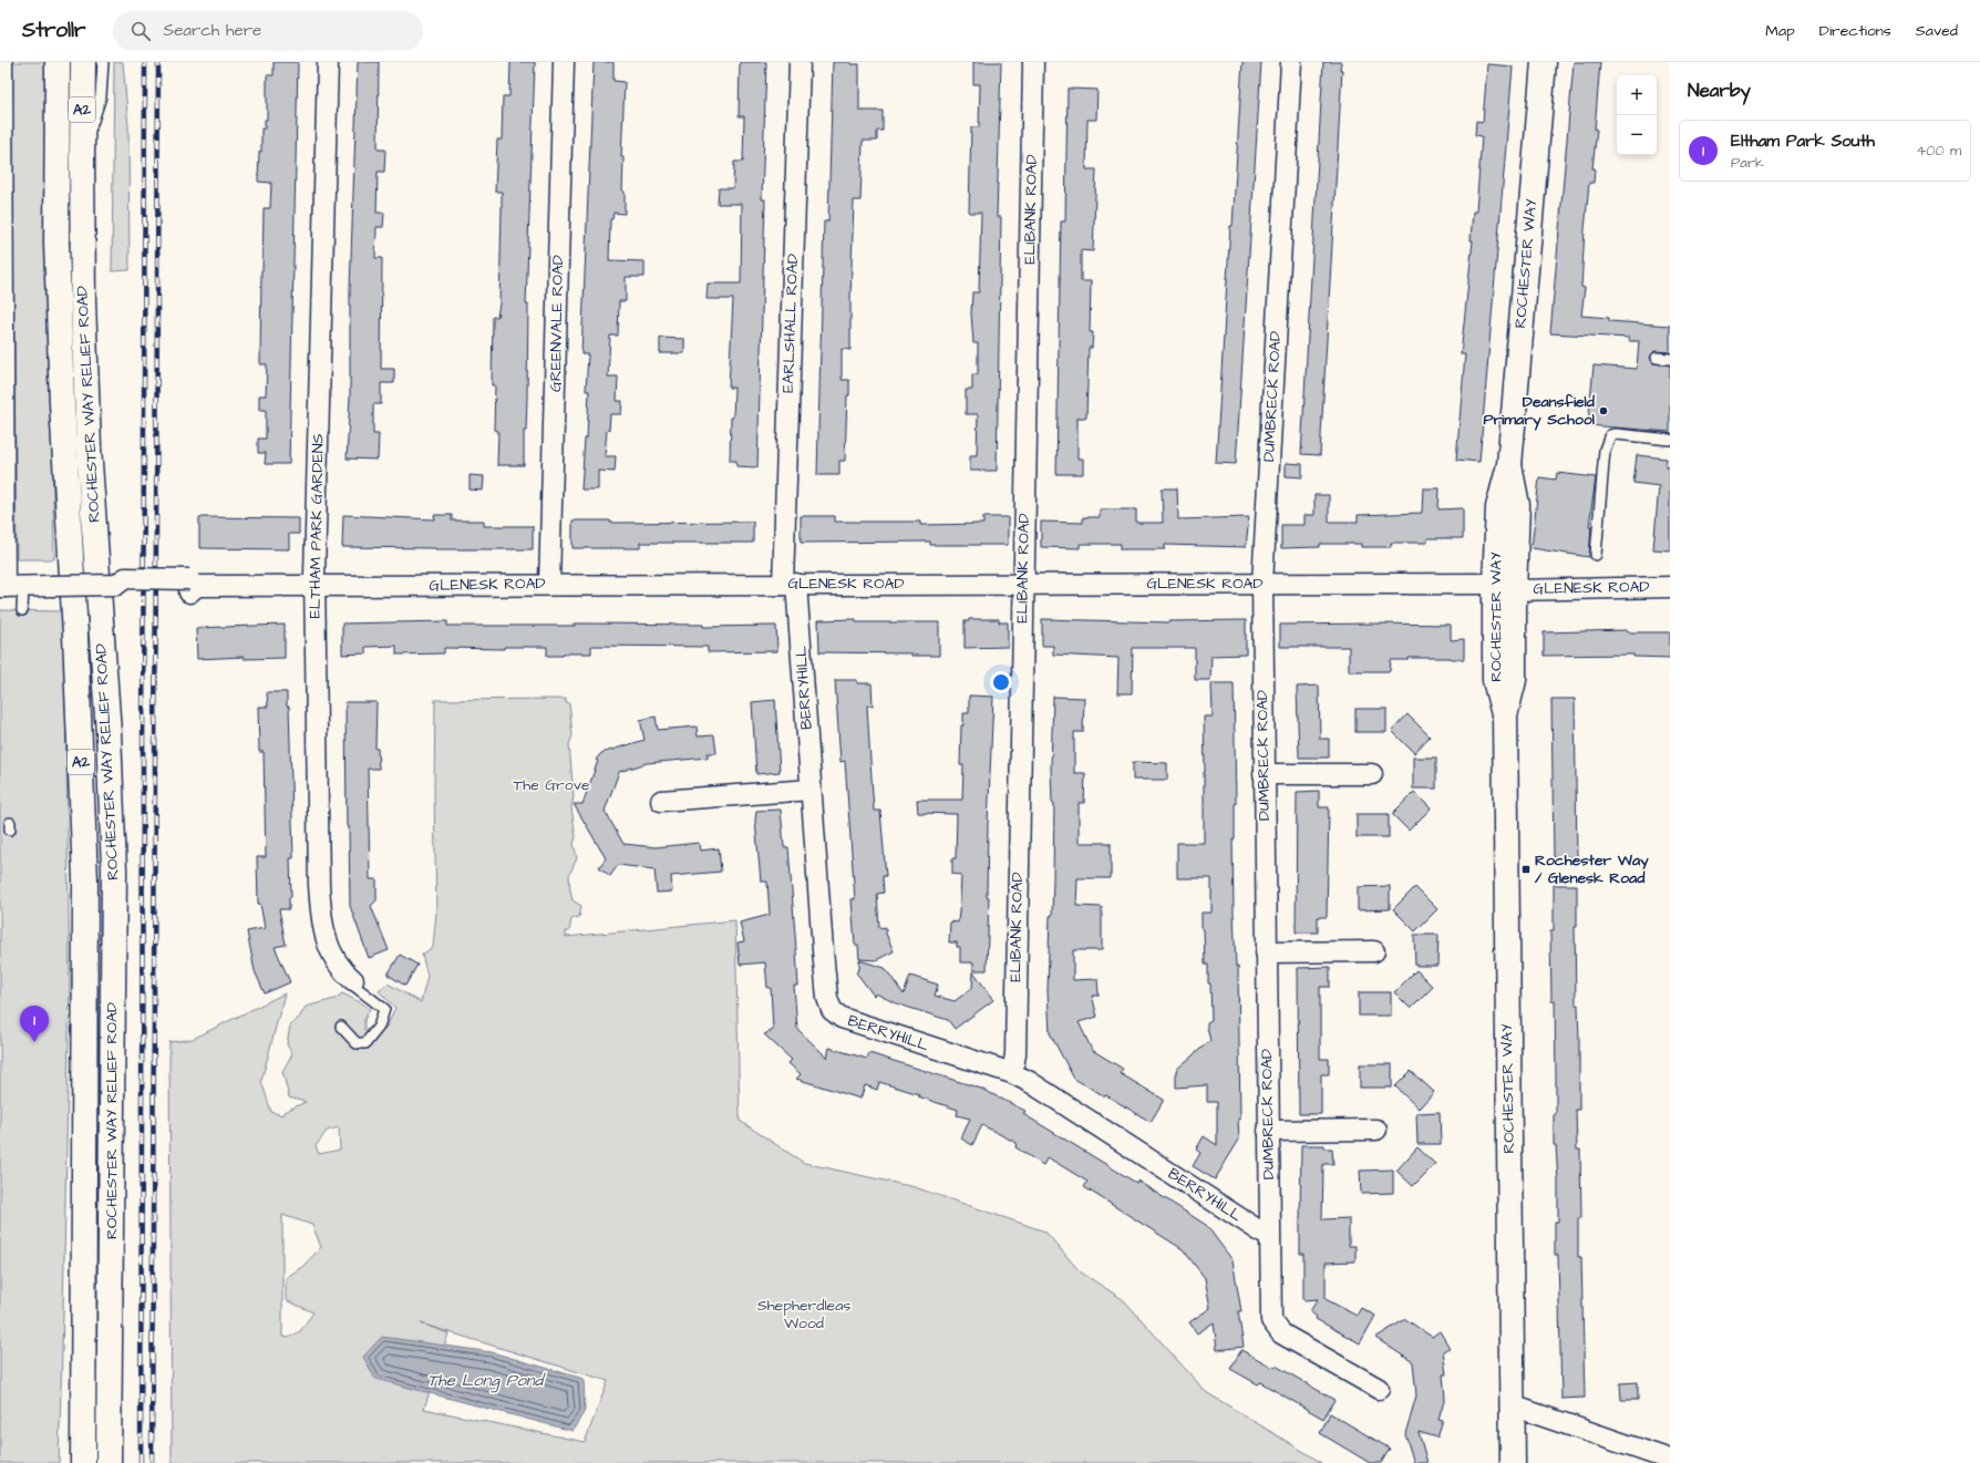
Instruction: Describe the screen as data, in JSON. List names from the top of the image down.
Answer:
{
  "streets": {
    "main road": ["A2", "ROCHESTER WAY", "ROCHESTER WAY RELIEF ROAD"],
    "street": [
      "ELIBANK ROAD",
      "GREENVALE ROAD",
      "EARLSHALL ROAD",
      "DUMBRECK ROAD",
      "ELTHAM PARK GARDENS",
      "GLENESK ROAD",
      "BERRYHILL"
    ]
  },
  "crossings": [
    ["ELIBANK ROAD", "GLENESK ROAD"],
    ["ELIBANK ROAD", "BERRYHILL"],
    ["ROCHESTER WAY", "GLENESK ROAD"],
    ["GREENVALE ROAD", "GLENESK ROAD"],
    ["EARLSHALL ROAD", "GLENESK ROAD"],
    ["EARLSHALL ROAD", "BERRYHILL"],
    ["DUMBRECK ROAD", "GLENESK ROAD"],
    ["DUMBRECK ROAD", "BERRYHILL"],
    ["ELTHAM PARK GARDENS", "GLENESK ROAD"],
    ["GLENESK ROAD", "BERRYHILL"]
  ],
  "water": ["The Long Pond"],
  "parks": ["The Grove", "Shepherdleas Wood"],
  "places": {
    "other": ["Deansfield Primary School"],
    "transit": ["Rochester Way / Glenesk Road"]
  },
  "page": {
    "header": "Strollr",
    "search": "Search here",
    "nav": ["Map", "Directions", "Saved"],
    "heading": "Nearby",
    "map_buttons": ["+", "−"],
    "list": [
      {
        "mark": "1",
        "name": "Eltham Park South",
        "note": "Park",
        "value": "400 m"
      }
    ],
    "pins": "1"
  }
}
